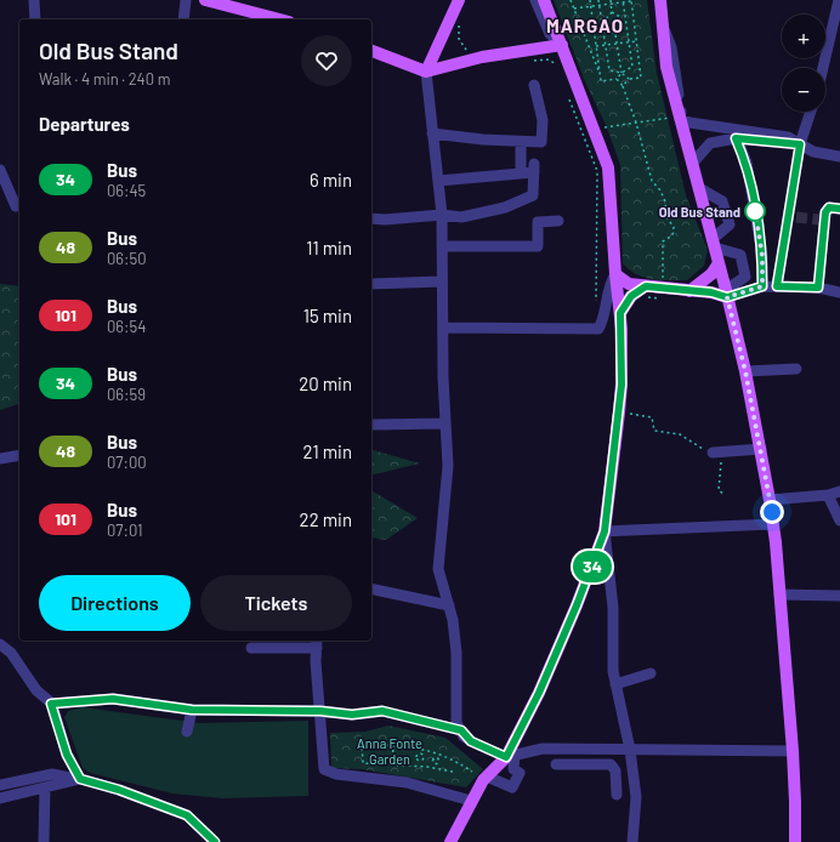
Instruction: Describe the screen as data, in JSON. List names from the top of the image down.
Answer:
{
  "districts": ["MARGAO"],
  "parks": ["Anna Fonte Garden"],
  "places": ["Old Bus Stand"],
  "lines": ["bus line 34"],
  "page": {
    "on_map": "34",
    "map_buttons": ["+", "−"],
    "heading": [
      ["Old Bus Stand", "Walk · 4 min · 240 m"],
      "Departures"
    ],
    "list": [
      {
        "mark": "34",
        "name": "Bus",
        "note": "06:45",
        "value": "6 min"
      },
      {
        "mark": "48",
        "name": "Bus",
        "note": "06:50",
        "value": "11 min"
      },
      {
        "mark": "101",
        "name": "Bus",
        "note": "06:54",
        "value": "15 min"
      },
      {
        "mark": "34",
        "name": "Bus",
        "note": "06:59",
        "value": "20 min"
      },
      {
        "mark": "48",
        "name": "Bus",
        "note": "07:00",
        "value": "21 min"
      },
      {
        "mark": "101",
        "name": "Bus",
        "note": "07:01",
        "value": "22 min"
      }
    ],
    "buttons": ["Directions", "Tickets"]
  }
}
